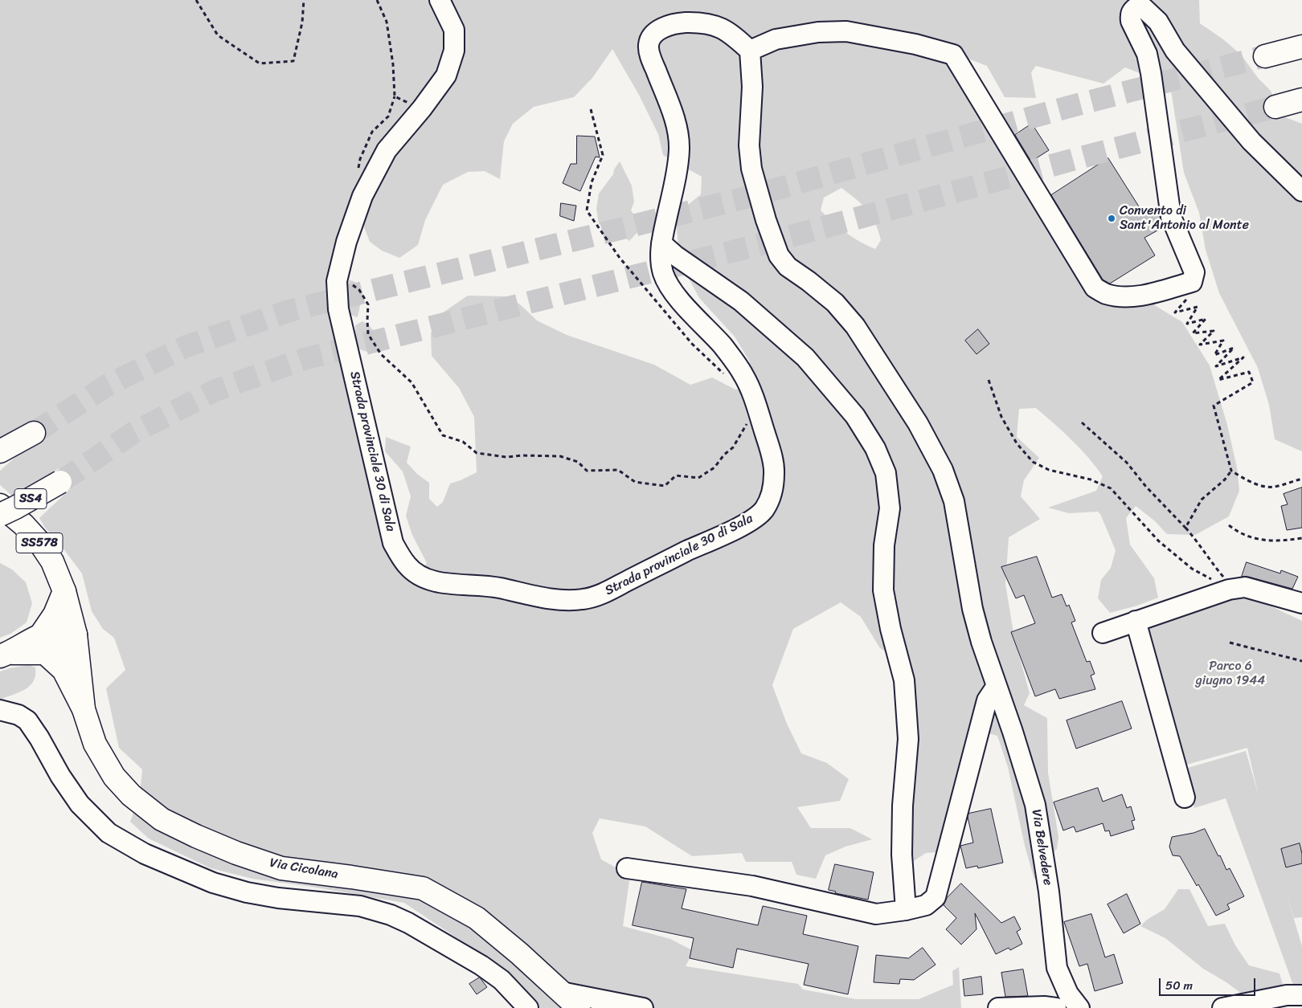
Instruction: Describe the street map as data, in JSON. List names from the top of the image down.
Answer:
{
  "streets": {
    "main road": ["SS4", "SS578", "Via Cicolana"],
    "street": ["Strada provinciale 30 di Sala", "Via Belvedere"]
  },
  "crossings": [
    ["SS578", "Via Cicolana"]
  ],
  "parks": ["Parco 6 giugno 1944"],
  "places": ["Convento di Sant'Antonio al Monte"],
  "scale_bar": "50 m"
}
